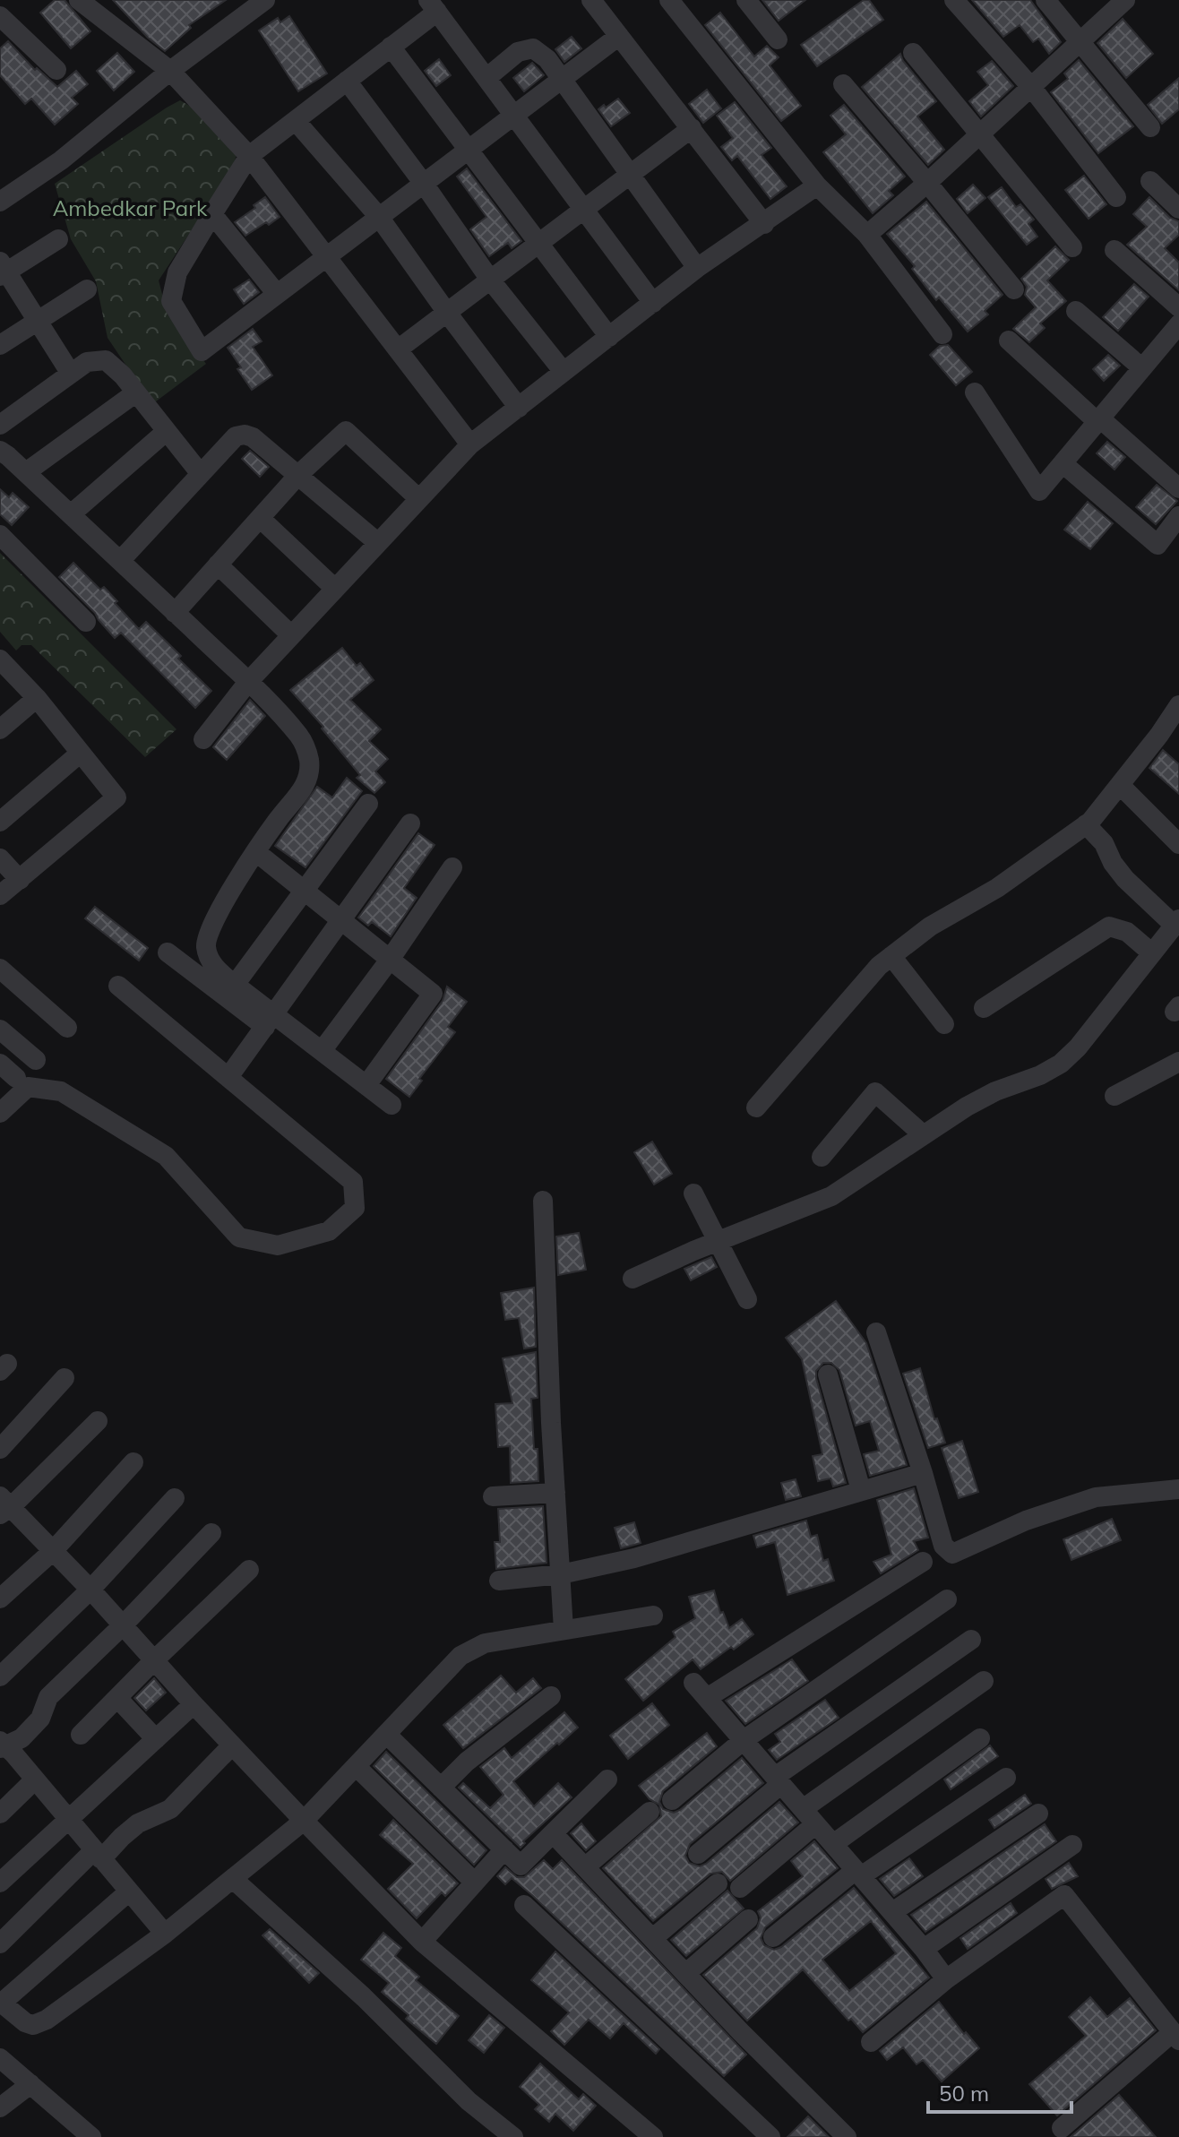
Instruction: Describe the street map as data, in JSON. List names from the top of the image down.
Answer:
{
  "parks": ["Ambedkar Park"],
  "scale_bar": "50 m"
}
